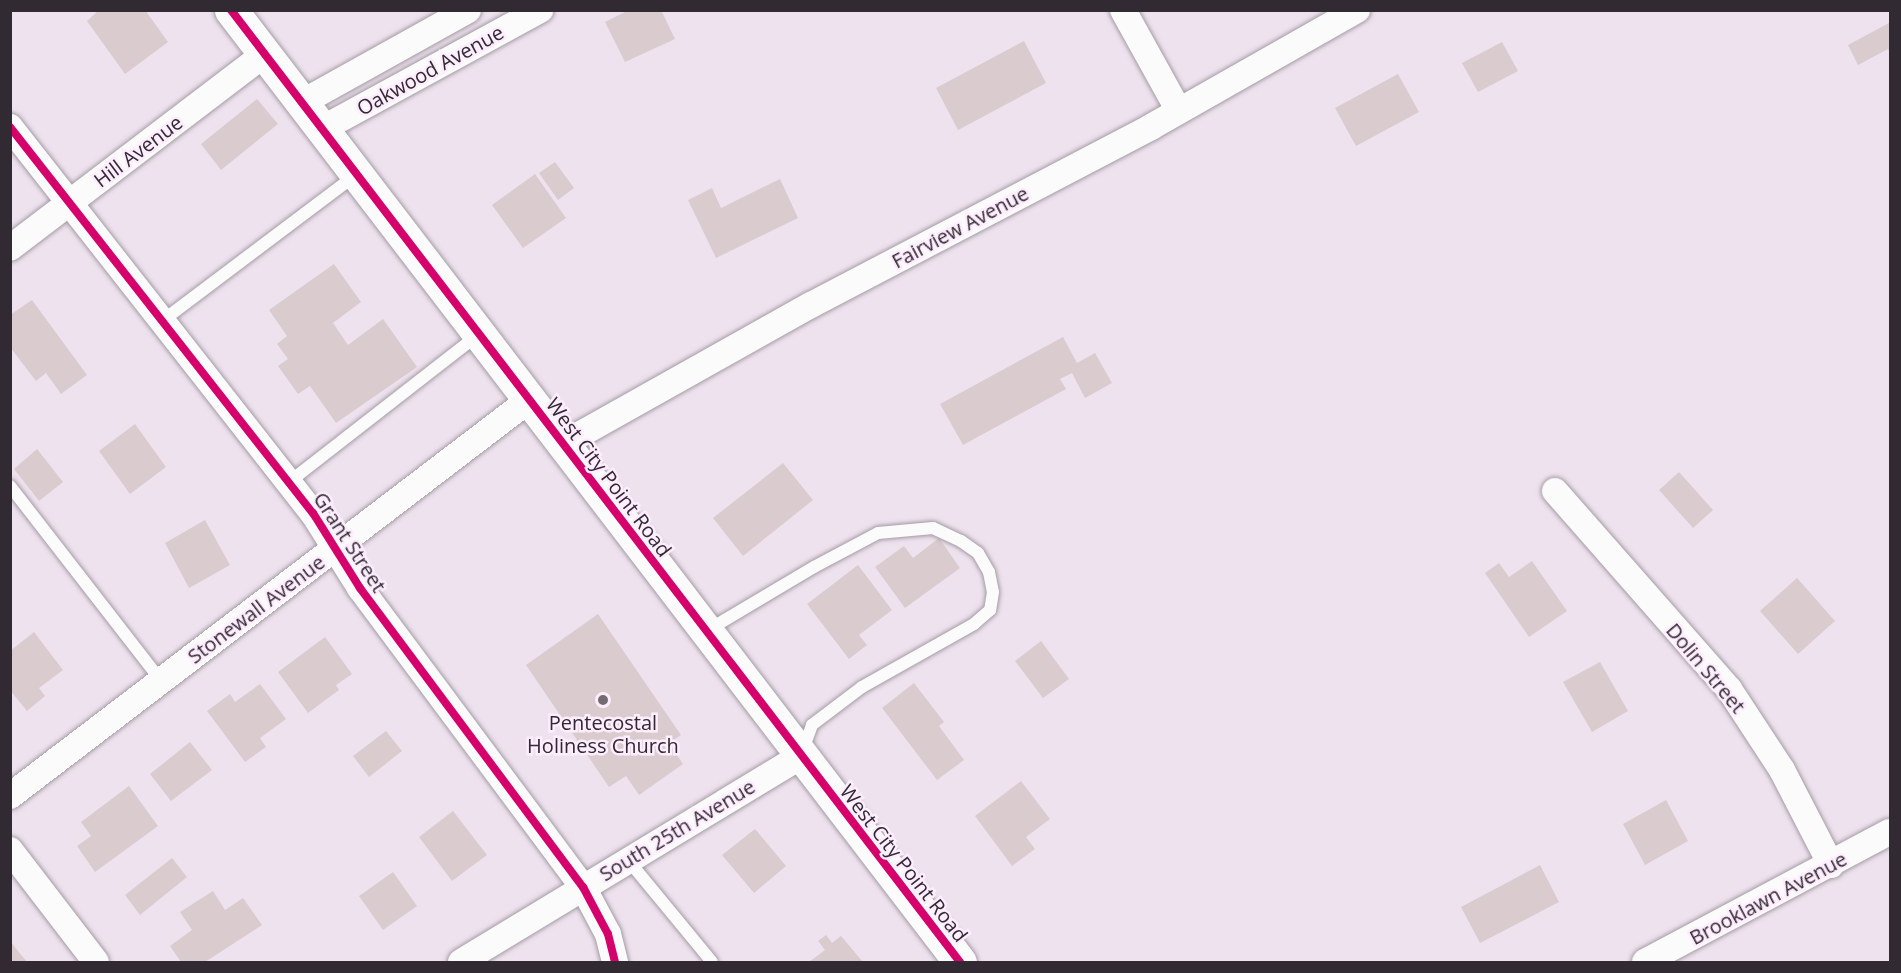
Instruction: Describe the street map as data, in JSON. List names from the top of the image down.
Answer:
{
  "streets": {
    "street": [
      "Oakwood Avenue",
      "Hill Avenue",
      "Fairview Avenue",
      "West City Point Road",
      "Grant Street",
      "Stonewall Avenue",
      "Dolin Street",
      "South 25th Avenue",
      "Brooklawn Avenue"
    ]
  },
  "crossings": [
    ["Oakwood Avenue", "West City Point Road"],
    ["Hill Avenue", "West City Point Road"],
    ["Hill Avenue", "Grant Street"],
    ["Fairview Avenue", "West City Point Road"],
    ["West City Point Road", "Stonewall Avenue"],
    ["West City Point Road", "South 25th Avenue"],
    ["Grant Street", "Stonewall Avenue"],
    ["Grant Street", "South 25th Avenue"],
    ["Dolin Street", "Brooklawn Avenue"]
  ],
  "places": ["Pentecostal Holiness Church"]
}
